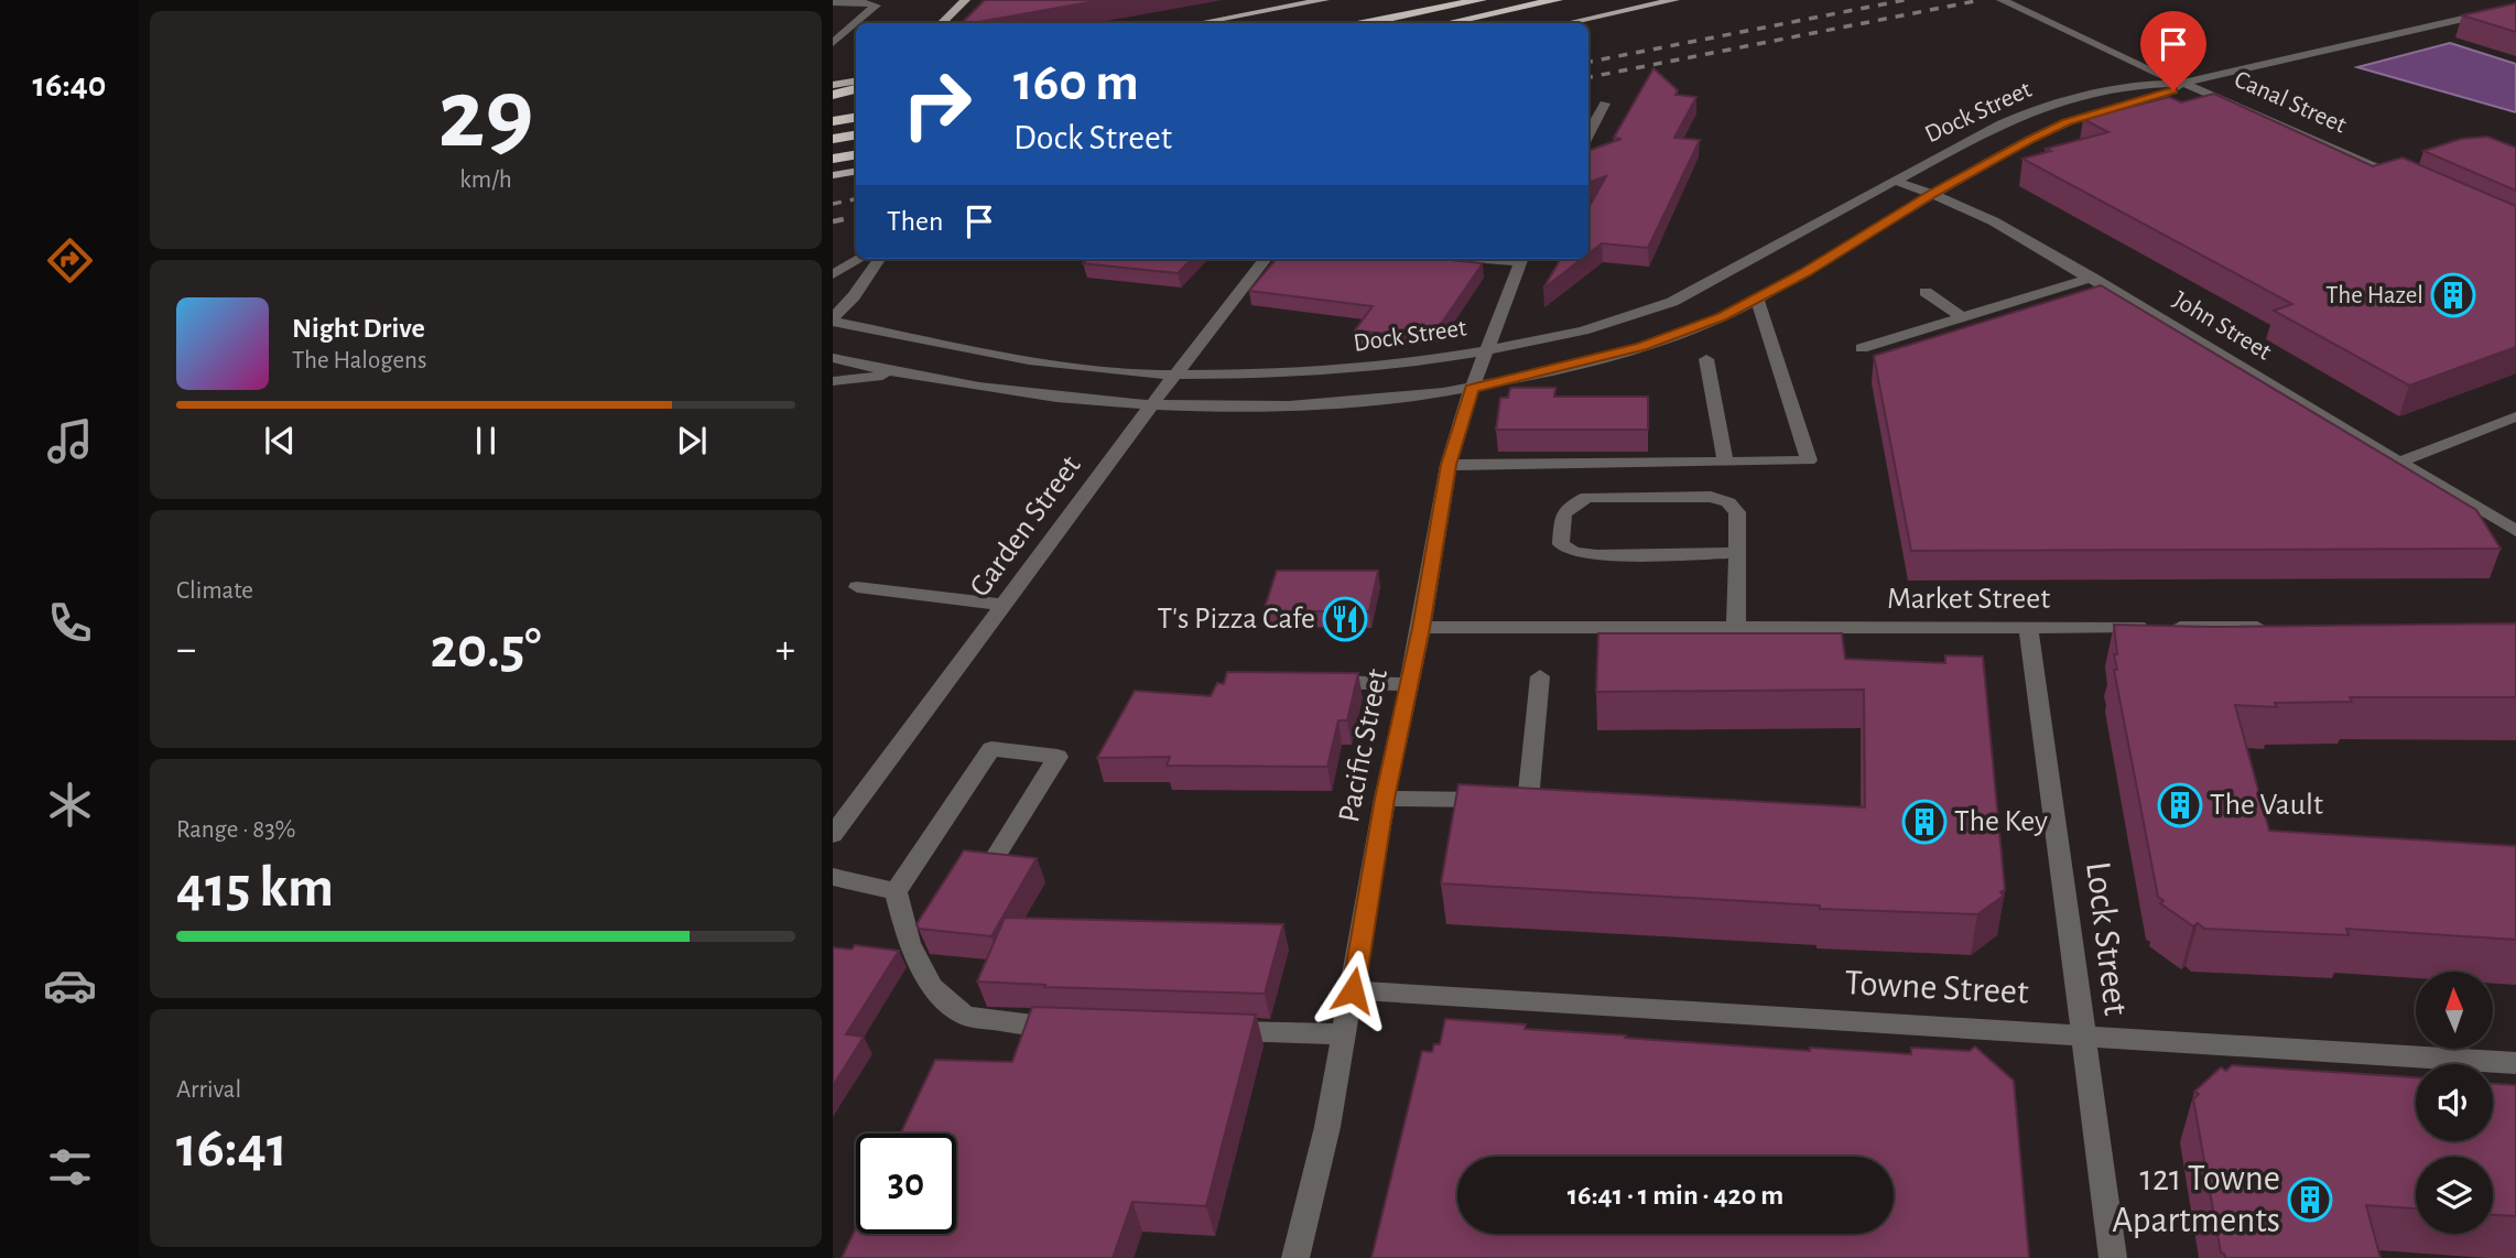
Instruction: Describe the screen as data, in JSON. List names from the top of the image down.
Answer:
{
  "streets": {
    "street": [
      "Canal Street",
      "Dock Street",
      "John Street",
      "Garden Street",
      "Market Street",
      "Pacific Street",
      "Lock Street",
      "Towne Street"
    ]
  },
  "crossings": [
    ["Canal Street", "Dock Street"],
    ["Dock Street", "John Street"],
    ["Dock Street", "Garden Street"],
    ["Dock Street", "Pacific Street"],
    ["Market Street", "Pacific Street"],
    ["Market Street", "Lock Street"],
    ["Pacific Street", "Towne Street"],
    ["Lock Street", "Towne Street"]
  ],
  "places": {
    "building": [
      "The Hazel",
      "The Vault",
      "The Key",
      "121 Towne Apartments"
    ],
    "restaurant": ["T's Pizza Cafe"]
  },
  "north": "top",
  "page": {
    "tabs": "16:40",
    "tile": [
      ["29", "km/h"],
      "Climate",
      ["Range · 83%", "415 km"],
      ["Arrival", "16:41"]
    ],
    "turn": ["160 m", "Dock Street"],
    "then": "Then",
    "song": ["Night Drive", "The Halogens"],
    "heat": ["−", "20.5°", "+"],
    "limit": "30",
    "trip": "16:41 · 1 min · 420 m"
  }
}
